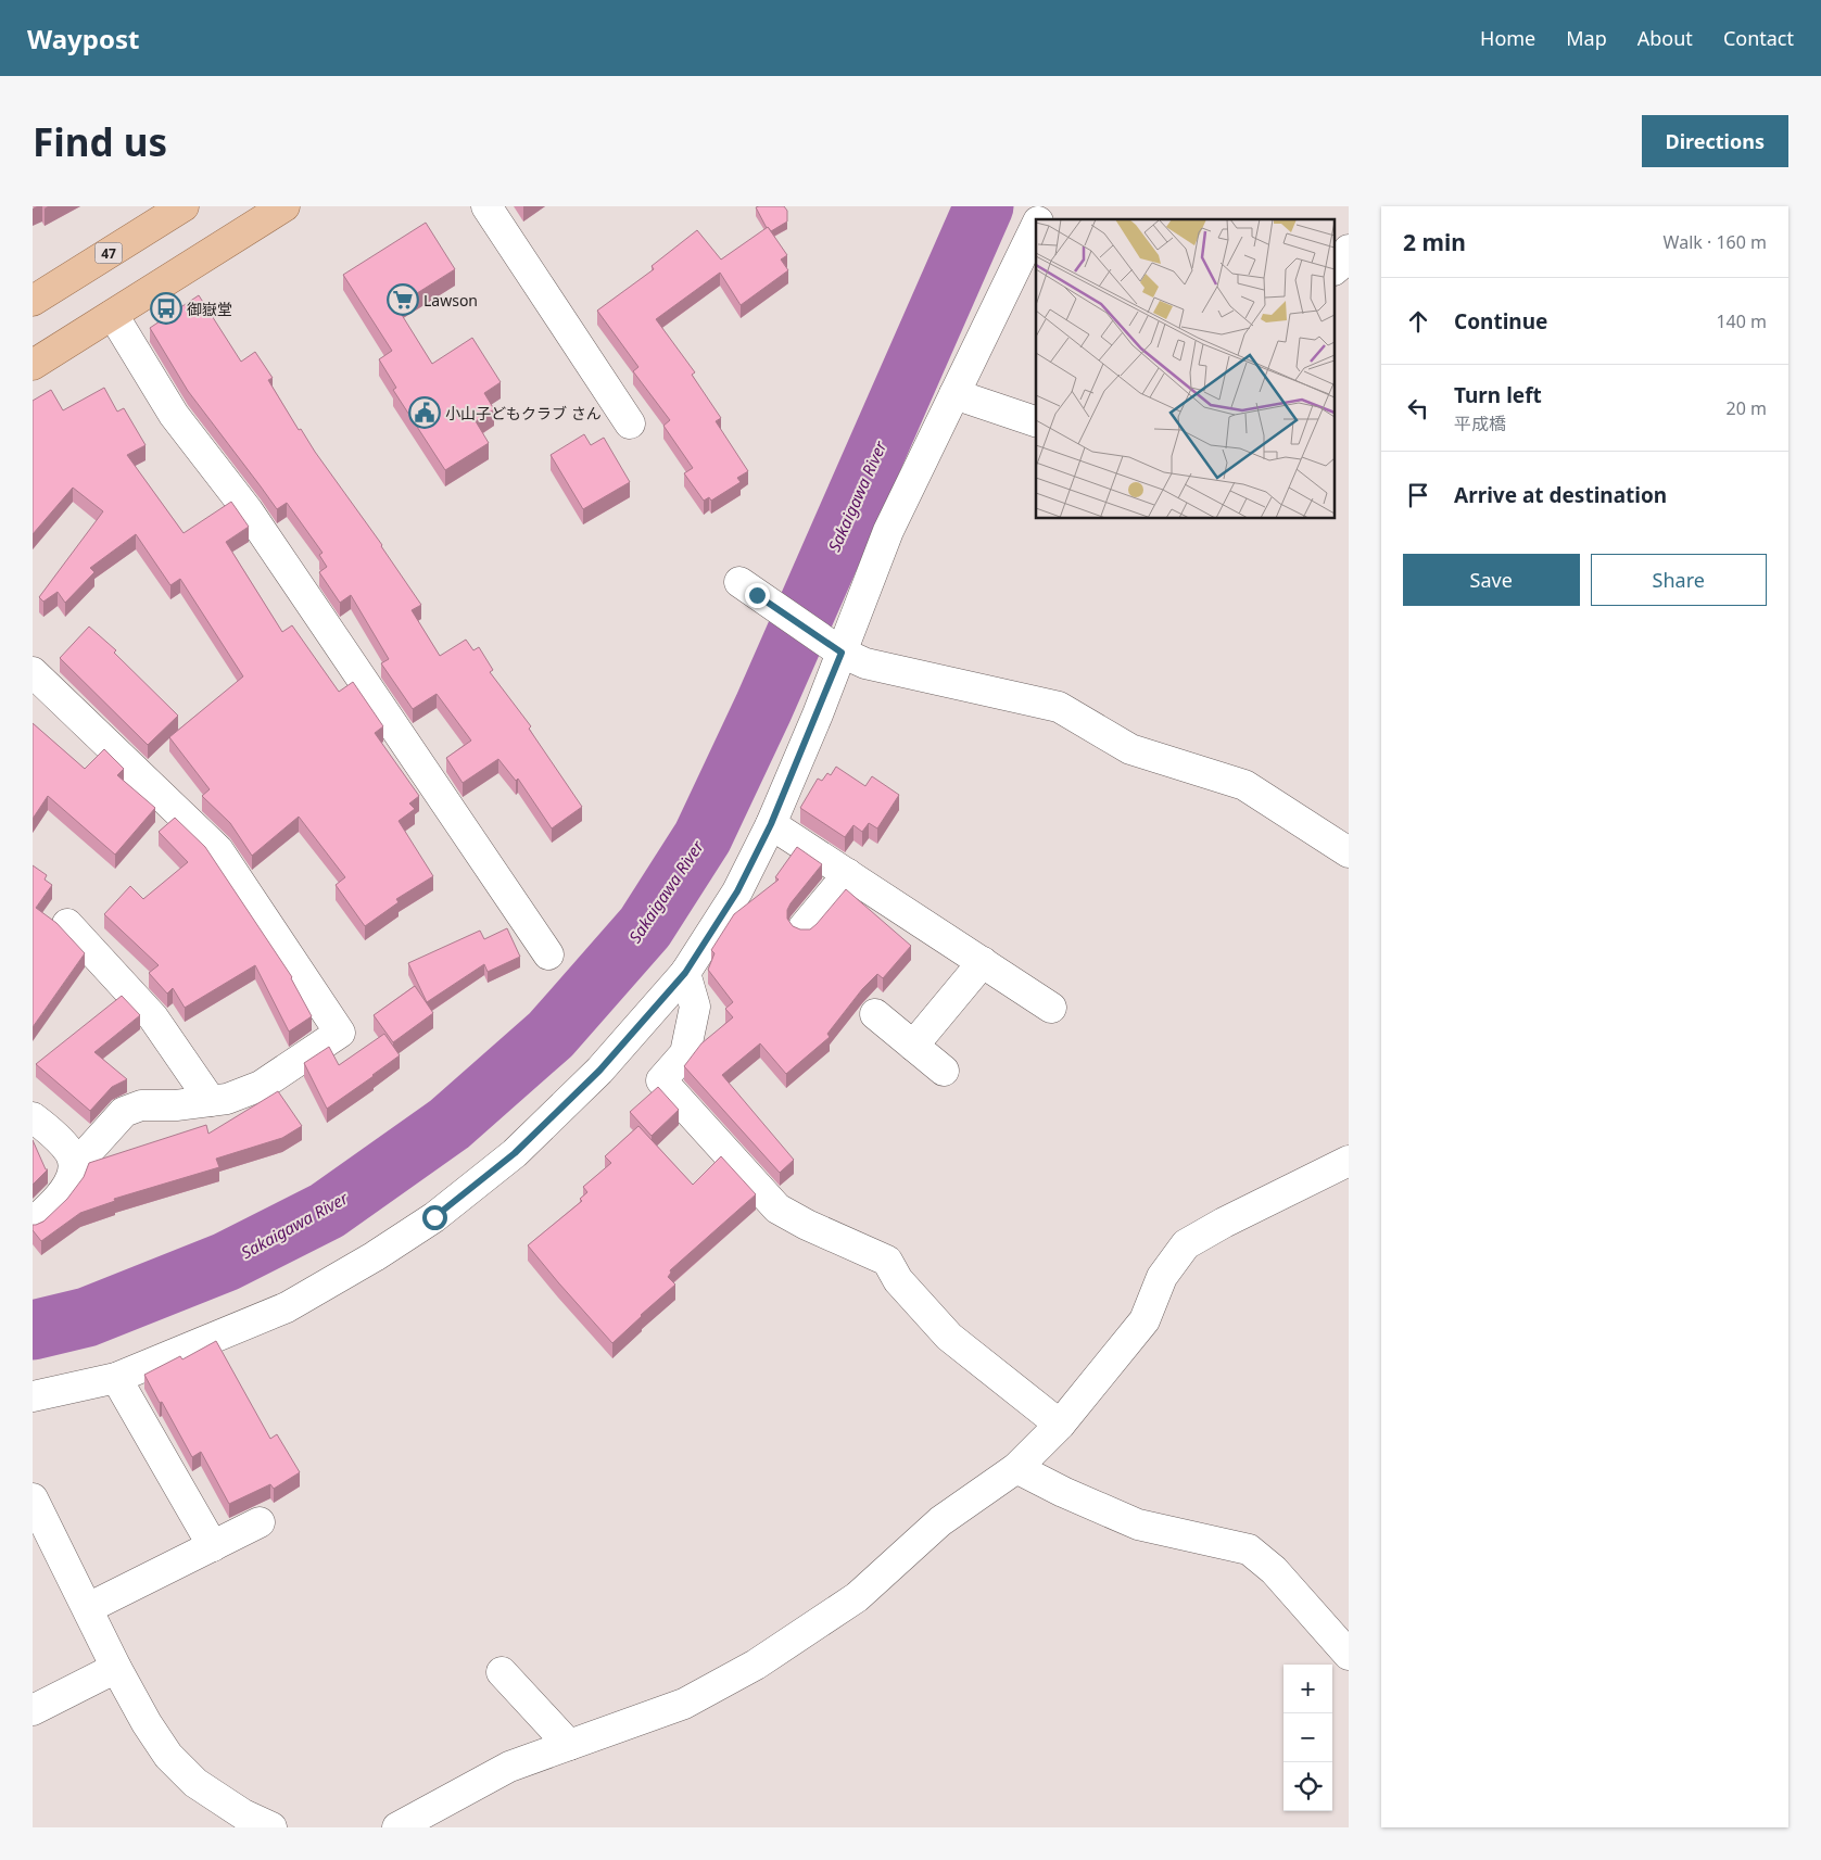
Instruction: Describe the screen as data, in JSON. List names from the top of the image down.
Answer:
{
  "streets": {
    "main road": ["47"]
  },
  "water": ["Sakaigawa River"],
  "places": {
    "supermarket": ["Lawson"],
    "bus stop": ["御嶽堂"],
    "public building": ["小山子どもクラブ さん"]
  },
  "page": {
    "header": "Waypost",
    "nav": [
      "Home",
      "Map",
      "About",
      "Contact"
    ],
    "buttons": [
      "Directions",
      ["Save", "Share"]
    ],
    "title": "Find us",
    "heading": ["2 min", "Walk · 160 m"],
    "list": [
      ["Continue", "140 m"],
      ["Turn left", "平成橋", "20 m"],
      "Arrive at destination"
    ],
    "map_buttons": ["+", "−"]
  }
}
